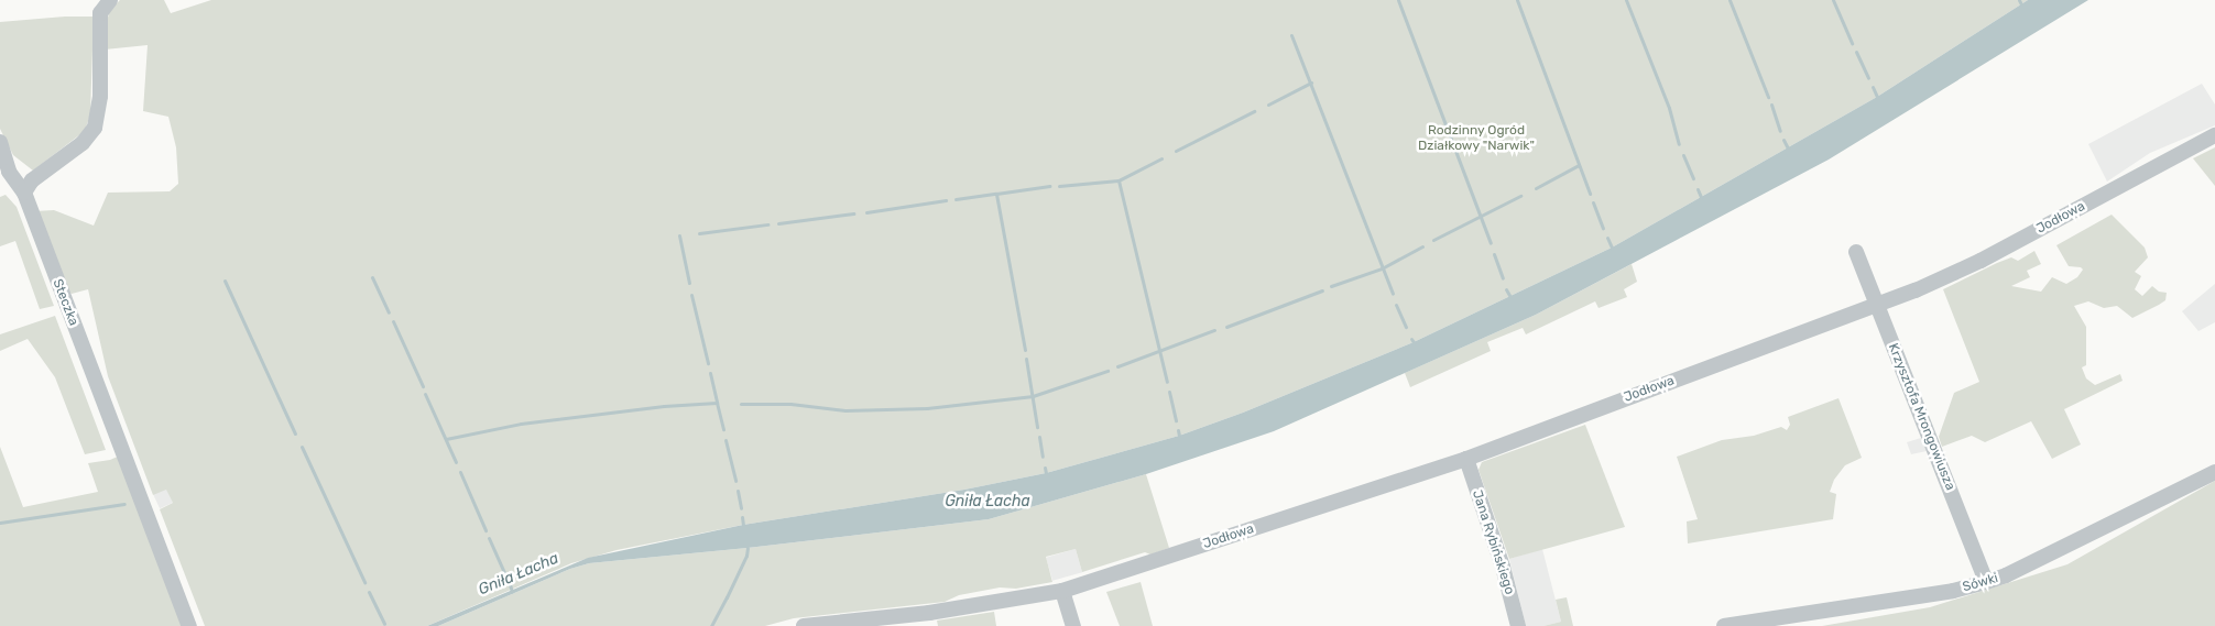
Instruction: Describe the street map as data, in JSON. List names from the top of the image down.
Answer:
{
  "streets": {
    "street": [
      "Jodłowa",
      "Steczka",
      "Krzysztofa Mrongowiusza",
      "Jana Rybińskiego",
      "Sówki"
    ]
  },
  "crossings": [
    ["Jodłowa", "Krzysztofa Mrongowiusza"],
    ["Jodłowa", "Jana Rybińskiego"],
    ["Krzysztofa Mrongowiusza", "Sówki"]
  ],
  "water": ["Gniła Łacha"],
  "parks": ["Rodzinny Ogród Działkowy \"Narwik\""]
}
